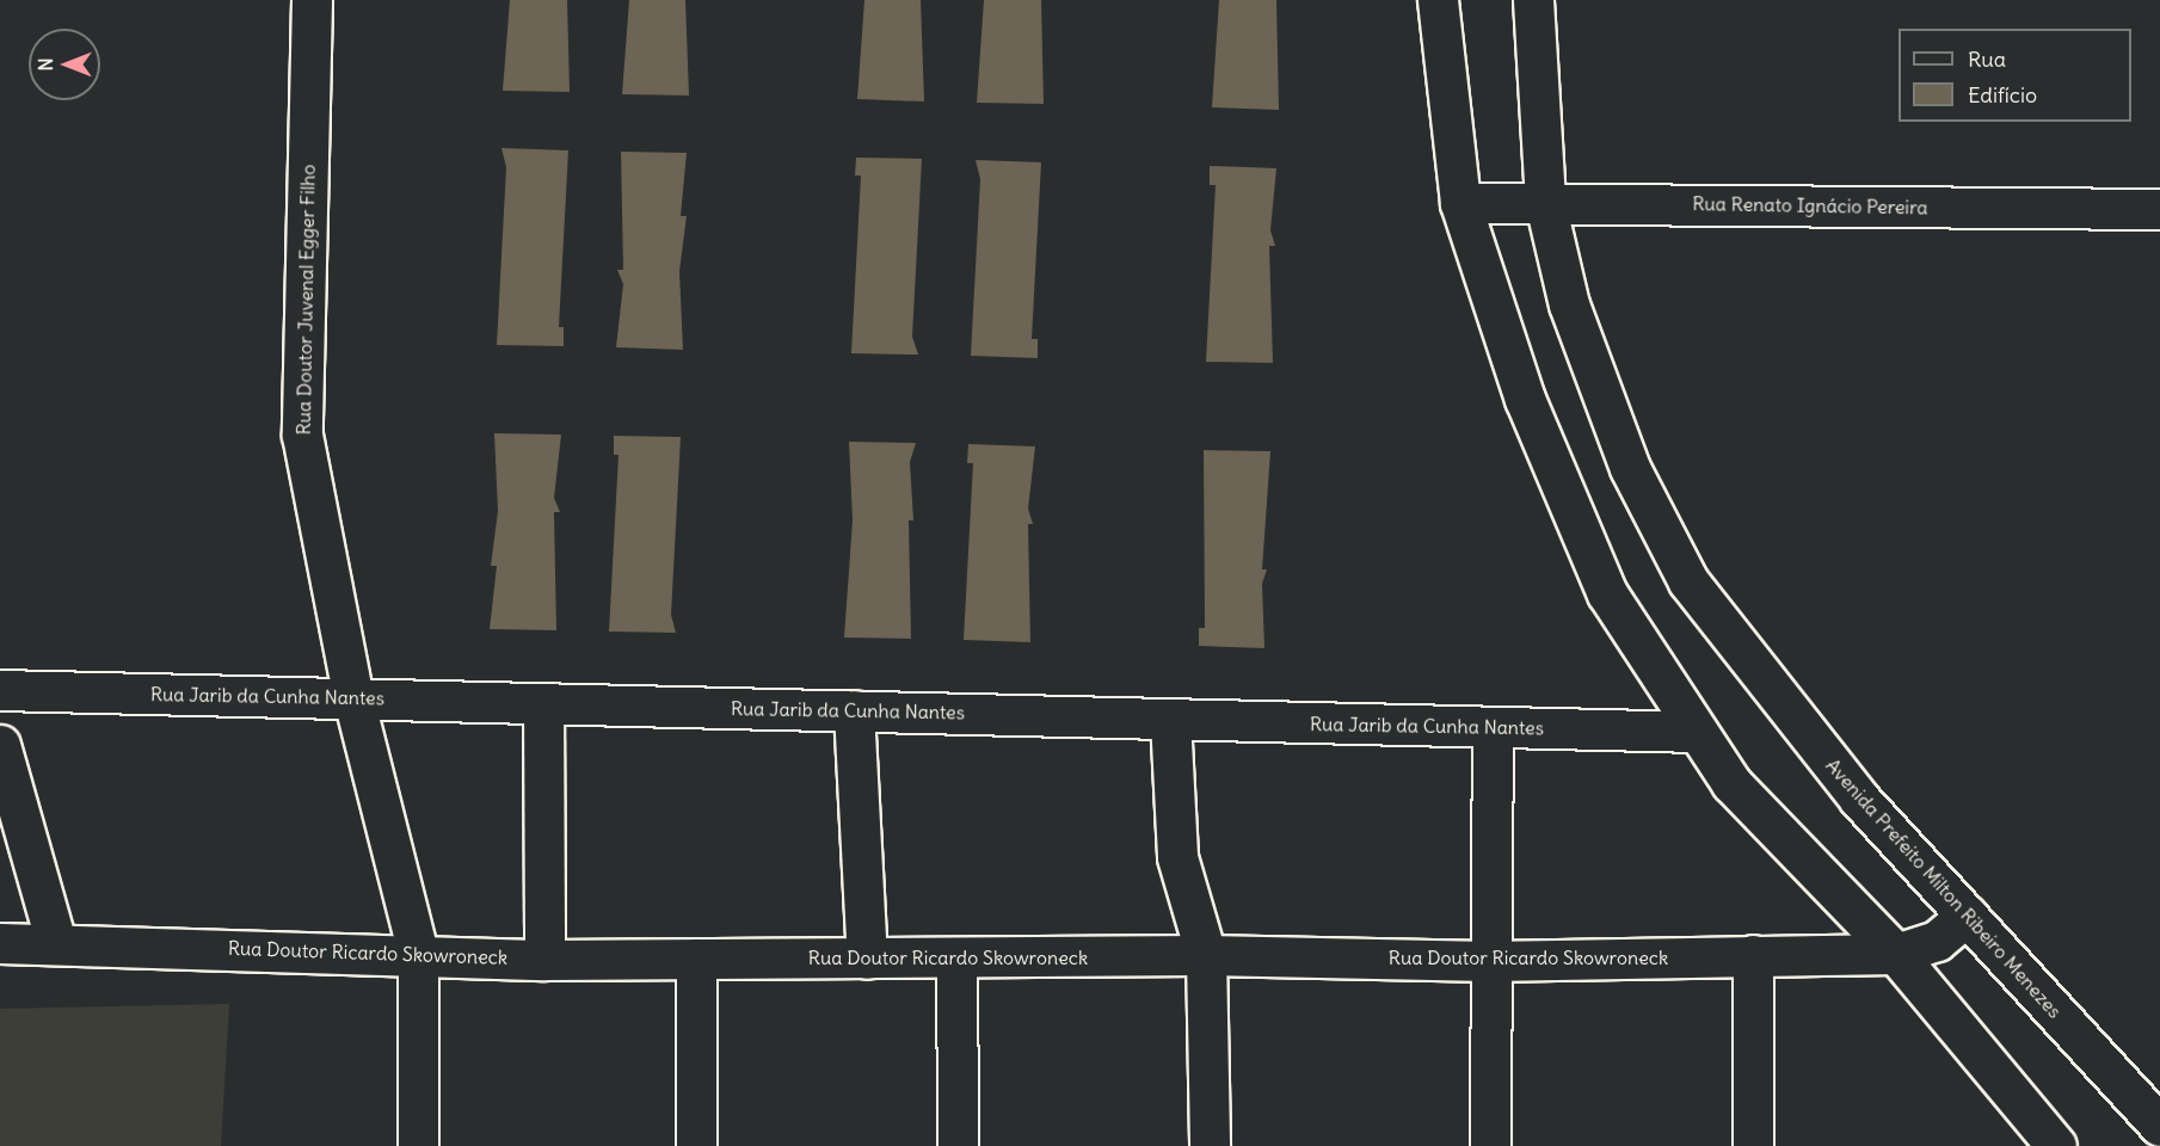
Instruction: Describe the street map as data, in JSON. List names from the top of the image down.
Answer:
{
  "streets": {
    "street": [
      "Rua Renato Ignácio Pereira",
      "Rua Doutor Juvenal Egger Filho",
      "Rua Jarib da Cunha Nantes",
      "Avenida Prefeito Milton Ribeiro Menezes",
      "Rua Doutor Ricardo Skowroneck"
    ]
  },
  "crossings": [
    ["Rua Renato Ignácio Pereira", "Avenida Prefeito Milton Ribeiro Menezes"],
    ["Rua Doutor Juvenal Egger Filho", "Rua Jarib da Cunha Nantes"],
    ["Rua Doutor Juvenal Egger Filho", "Rua Doutor Ricardo Skowroneck"],
    ["Avenida Prefeito Milton Ribeiro Menezes", "Rua Doutor Ricardo Skowroneck"]
  ],
  "legend": ["Rua", "Edifício"],
  "north": "left"
}
